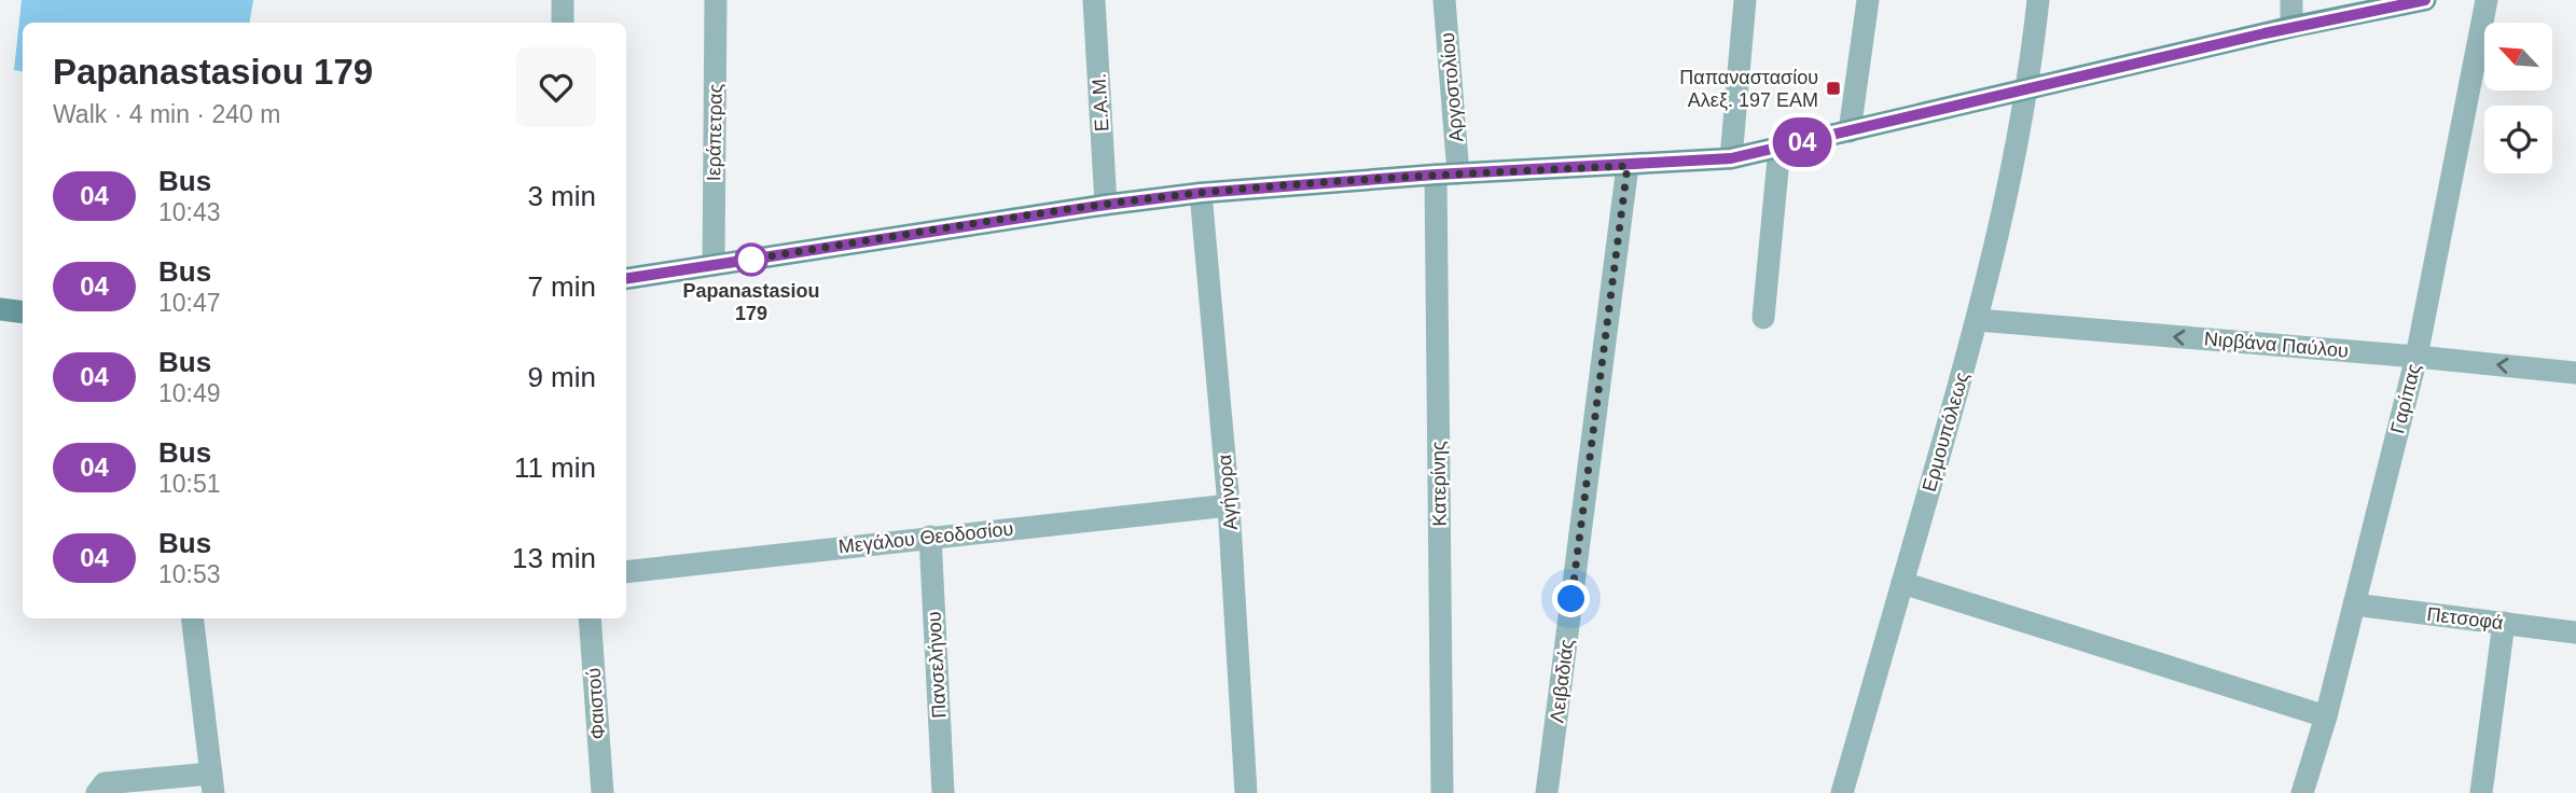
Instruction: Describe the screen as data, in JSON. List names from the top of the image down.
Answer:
{
  "streets": {
    "street": [
      "Αργοστολίου",
      "Ε.Α.Μ.",
      "Ιεράπετρας",
      "Νιρβάνα Παύλου",
      "Γαρίπας",
      "Ερμουπόλεως",
      "Κατερίνης",
      "Αγήνορα",
      "Μεγάλου Θεοδοσίου",
      "Πετσοφά",
      "Πανσελήνου",
      "Λειβαδιάς",
      "Φαιστού"
    ]
  },
  "crossings": [
    ["Αργοστολίου", "Κατερίνης"],
    ["Νιρβάνα Παύλου", "Γαρίπας"],
    ["Νιρβάνα Παύλου", "Ερμουπόλεως"],
    ["Γαρίπας", "Πετσοφά"],
    ["Αγήνορα", "Μεγάλου Θεοδοσίου"],
    ["Μεγάλου Θεοδοσίου", "Πανσελήνου"]
  ],
  "one_way": ["Νιρβάνα Παύλου"],
  "places": {
    "transit": ["Παπαναστασίου Αλεξ. 197 ΕΑΜ"],
    "other": ["Papanastasiou 179"]
  },
  "lines": ["bus line 04"],
  "north": "top left",
  "page": {
    "on_map": "04",
    "heading": ["Papanastasiou 179", "Walk · 4 min · 240 m"],
    "list": [
      {
        "mark": "04",
        "name": "Bus",
        "note": "10:43",
        "value": "3 min"
      },
      {
        "mark": "04",
        "name": "Bus",
        "note": "10:47",
        "value": "7 min"
      },
      {
        "mark": "04",
        "name": "Bus",
        "note": "10:49",
        "value": "9 min"
      },
      {
        "mark": "04",
        "name": "Bus",
        "note": "10:51",
        "value": "11 min"
      },
      {
        "mark": "04",
        "name": "Bus",
        "note": "10:53",
        "value": "13 min"
      }
    ]
  }
}
